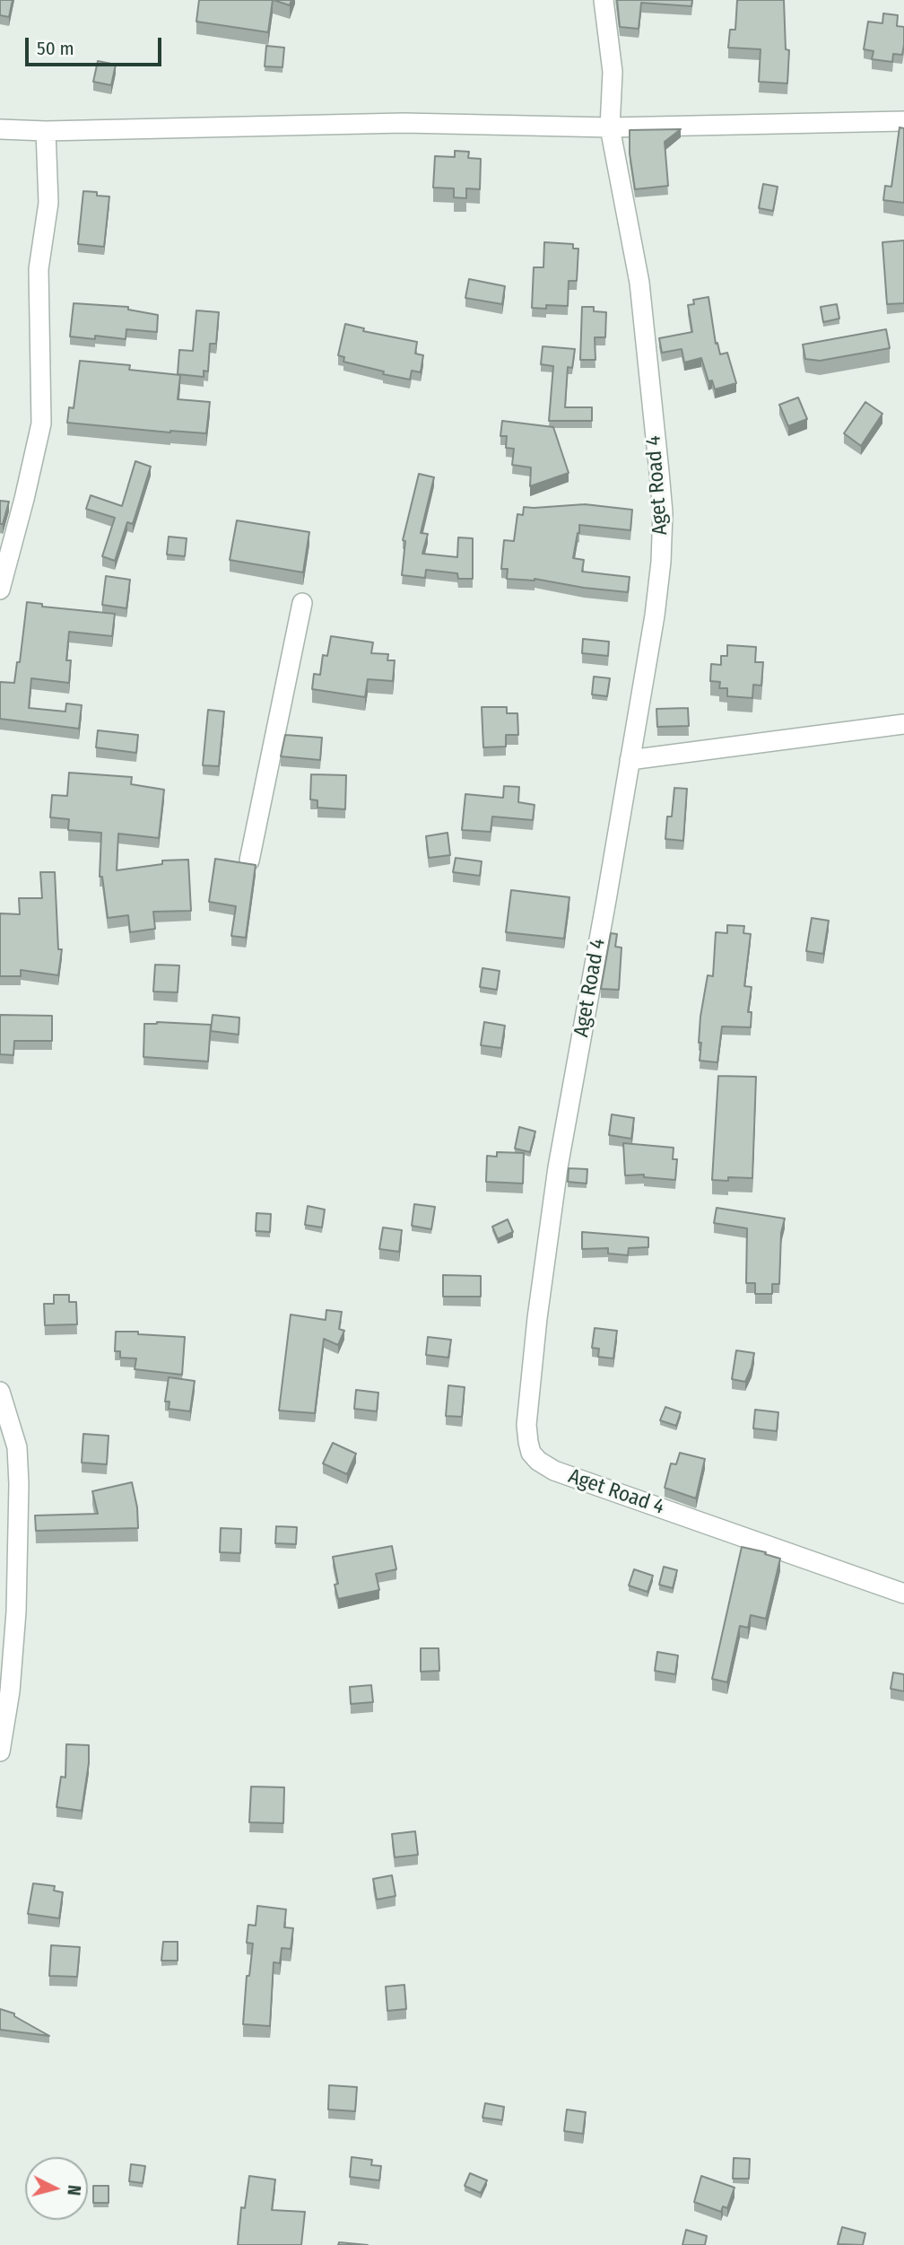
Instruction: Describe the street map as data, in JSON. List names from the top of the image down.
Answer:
{
  "streets": {
    "street": ["Aget Road 4"]
  },
  "scale_bar": "50 m",
  "north": "right"
}
